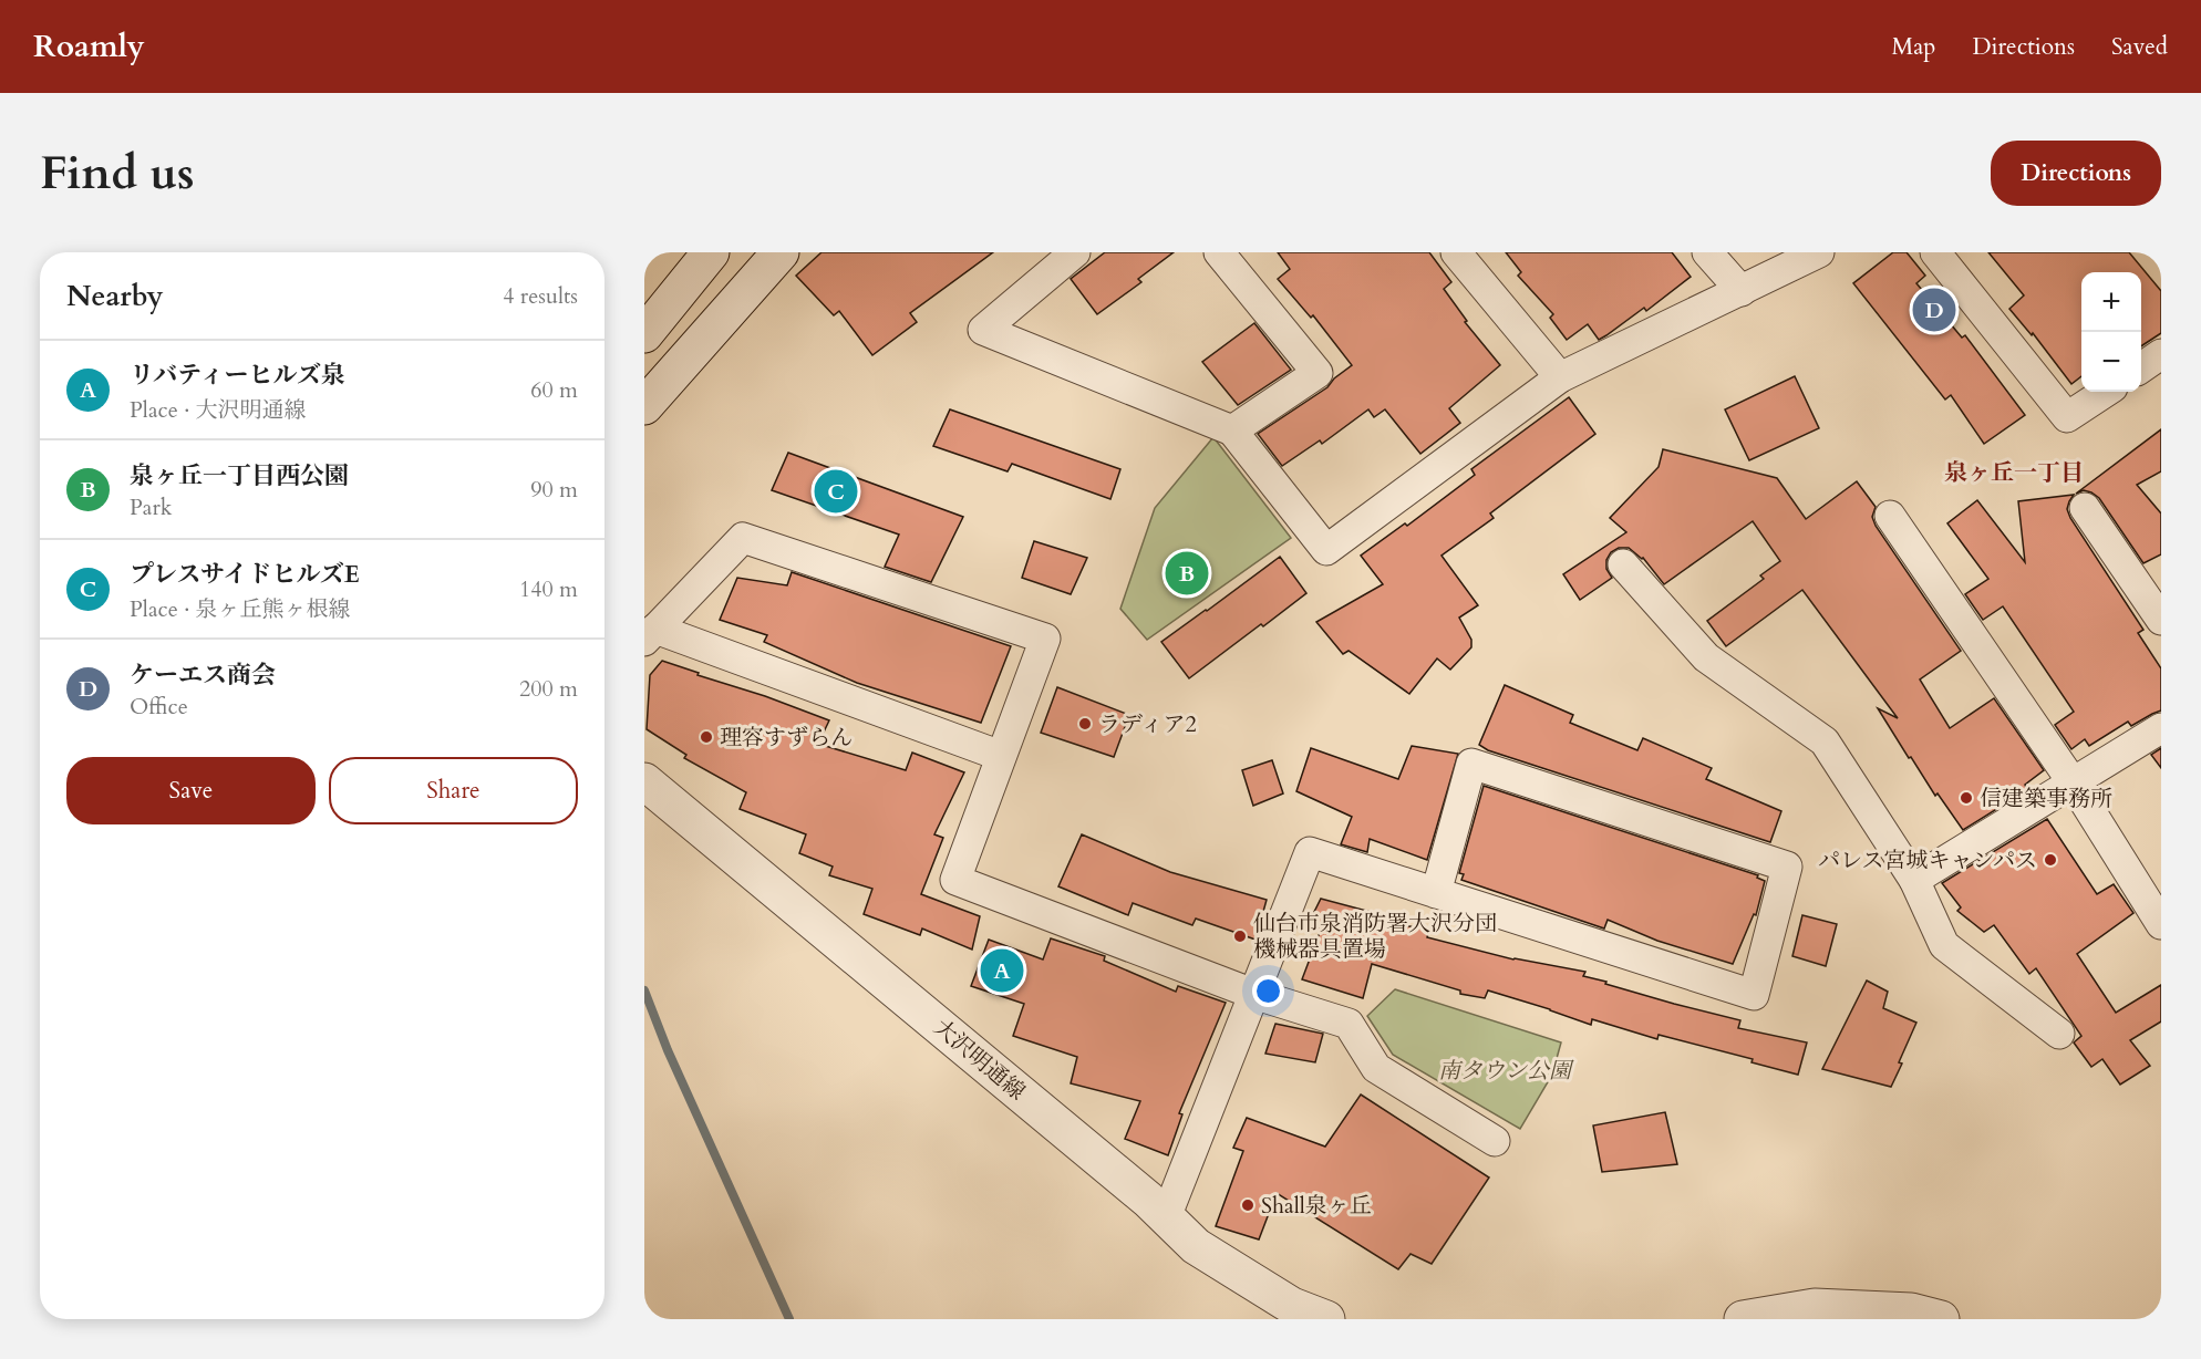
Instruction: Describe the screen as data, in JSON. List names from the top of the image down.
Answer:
{
  "streets": {
    "street": ["大沢明通線"]
  },
  "districts": ["泉ヶ丘一丁目"],
  "parks": ["南タウン公園"],
  "places": [
    "ラディア2",
    "理容すずらん",
    "信建築事務所",
    "パレス宮城キャンパス",
    "仙台市泉消防署大沢分団 機械器具置場",
    "Shall泉ヶ丘"
  ],
  "page": {
    "header": "Roamly",
    "nav": ["Map", "Directions", "Saved"],
    "buttons": [
      "Directions",
      ["Save", "Share"]
    ],
    "title": "Find us",
    "heading": ["Nearby", "4 results"],
    "map_buttons": ["+", "−"],
    "pins": [
      "D",
      "C",
      "B",
      "A"
    ],
    "list": [
      {
        "mark": "A",
        "name": "リバティーヒルズ泉",
        "note": "Place · 大沢明通線",
        "value": "60 m"
      },
      {
        "mark": "B",
        "name": "泉ヶ丘一丁目西公園",
        "note": "Park",
        "value": "90 m"
      },
      {
        "mark": "C",
        "name": "プレスサイドヒルズE",
        "note": "Place · 泉ヶ丘熊ヶ根線",
        "value": "140 m"
      },
      {
        "mark": "D",
        "name": "ケーエス商会",
        "note": "Office",
        "value": "200 m"
      }
    ]
  }
}
